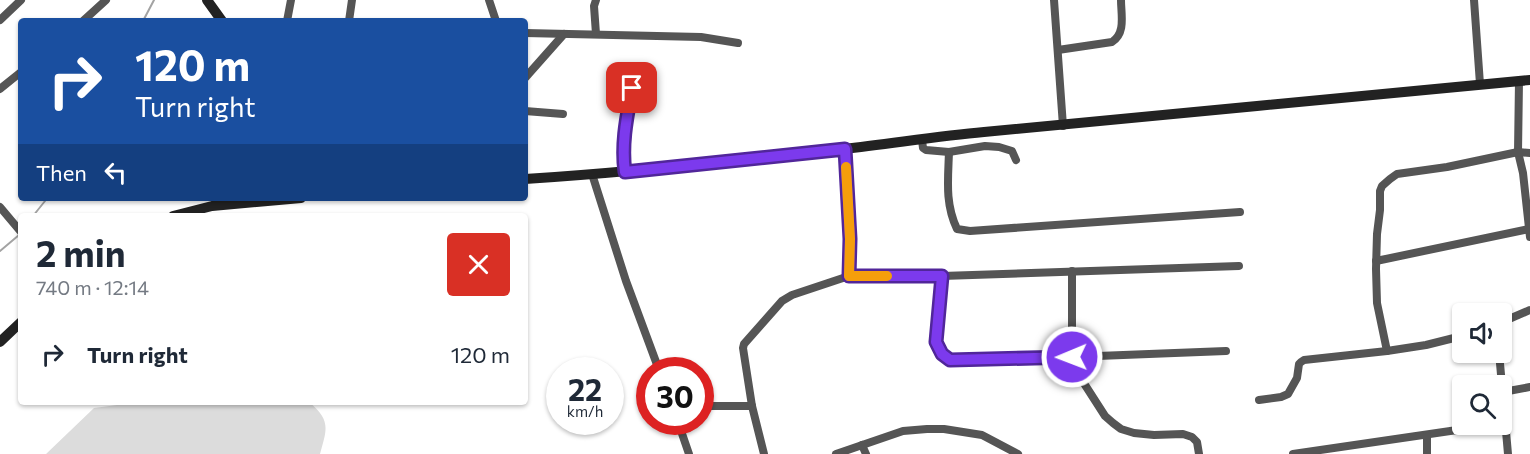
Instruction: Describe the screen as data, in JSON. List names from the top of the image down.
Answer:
{
  "page": {
    "turn": ["120 m", "Turn right"],
    "then": "Then",
    "heading": ["2 min", "740 m · 12:14"],
    "list": [
      {
        "name": "Turn right",
        "value": "120 m"
      }
    ],
    "speed": "22 km/h",
    "limit": "30"
  }
}
